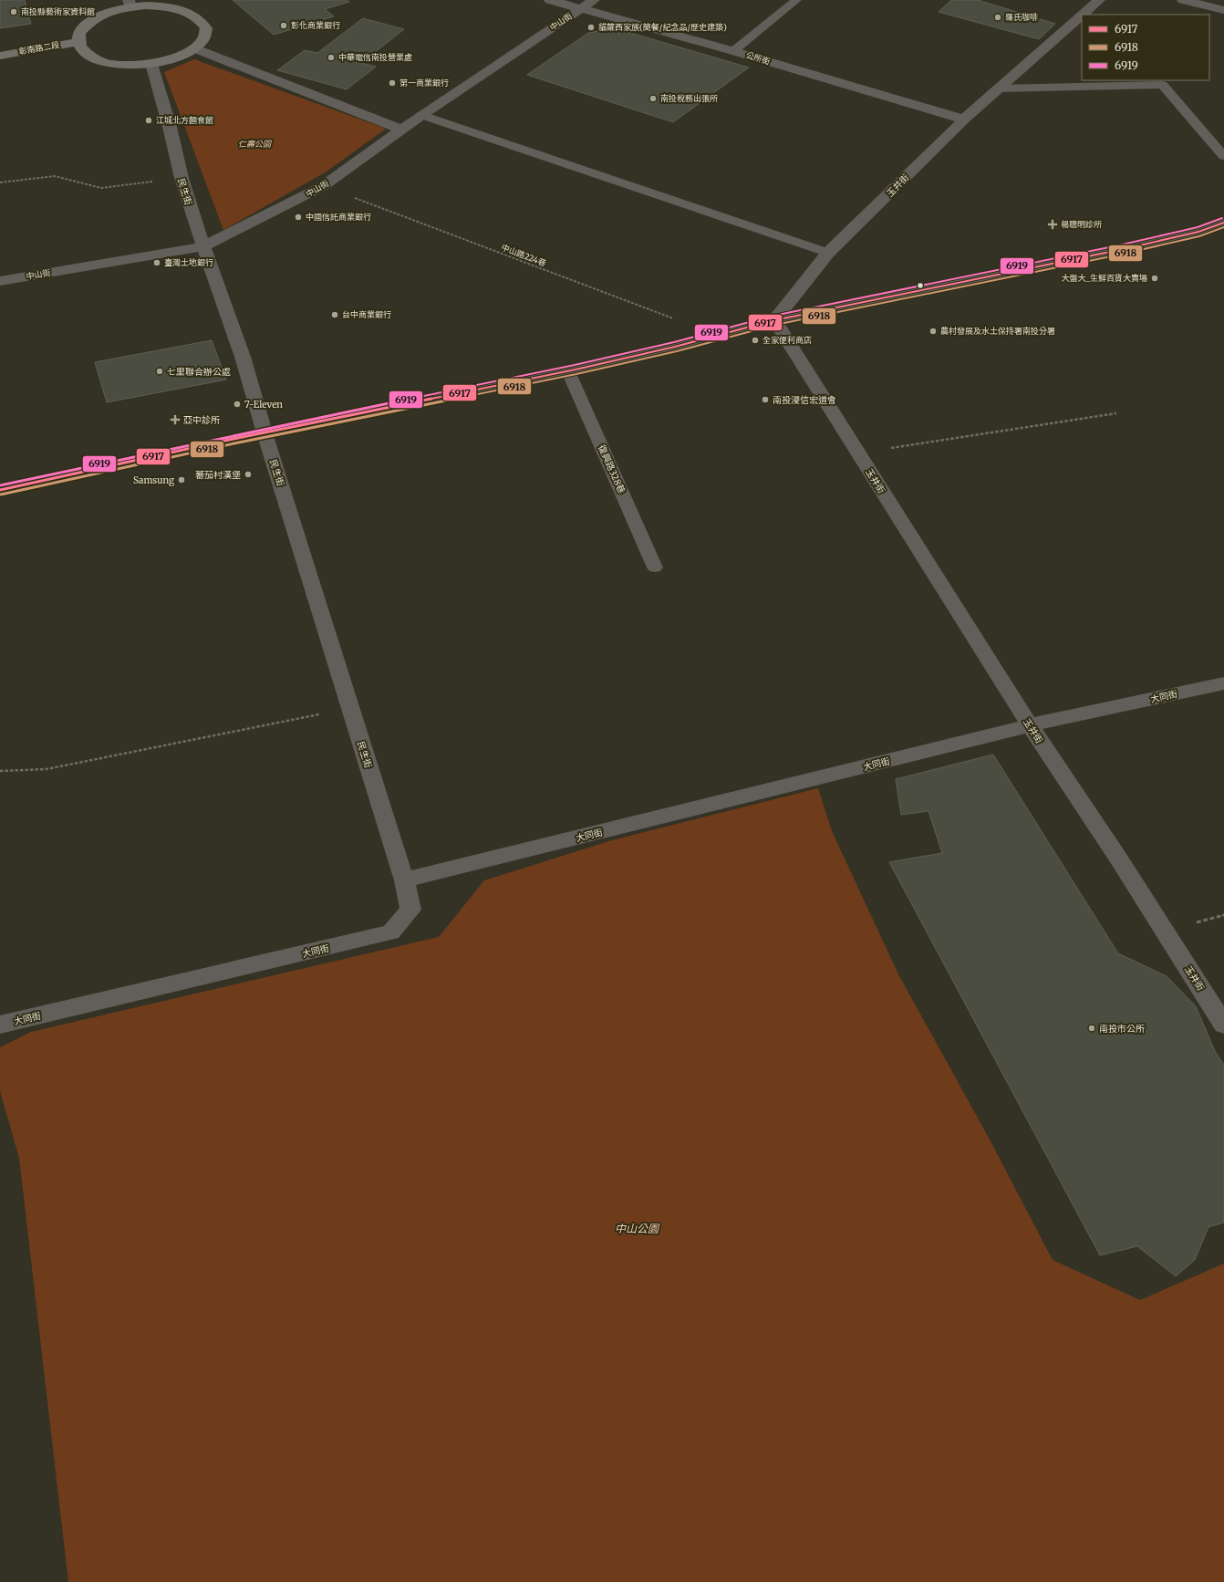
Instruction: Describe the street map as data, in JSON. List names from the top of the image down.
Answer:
{
  "streets": {
    "main road": ["彰南路二段"],
    "street": [
      "中山街",
      "公所街",
      "玉井街",
      "民生街",
      "大同街"
    ],
    "lane": ["復興路328巷"],
    "path": ["中山路224巷"]
  },
  "crossings": [
    ["中山街", "公所街"],
    ["中山街", "民生街"],
    ["中山街", "中山路224巷"],
    ["公所街", "玉井街"],
    ["玉井街", "大同街"],
    ["民生街", "大同街"]
  ],
  "parks": ["仁壽公園", "中山公園"],
  "places": {
    "other": [
      "南投縣藝術家資料館",
      "羅氏咖啡",
      "彰化商業銀行",
      "貓蘿西家族(簡餐/紀念品/歷史建築)",
      "中華電信南投營業處",
      "第一商業銀行",
      "南投稅務出張所",
      "江城北方麵食館",
      "中國信託商業銀行",
      "臺灣土地銀行",
      "大盤大_生鮮百貨大賣場",
      "台中商業銀行",
      "農村發展及水土保持署南投分署",
      "全家便利商店",
      "七里聯合辦公處",
      "南投浸信宏道會",
      "7-Eleven",
      "蕃茄村漢堡",
      "Samsung",
      "南投市公所"
    ],
    "health": ["楊聰明診所", "亞中診所"]
  },
  "lines": ["transit line 6919", "transit line 6917", "transit line 6918"],
  "legend": ["6917", "6918", "6919"]
}
